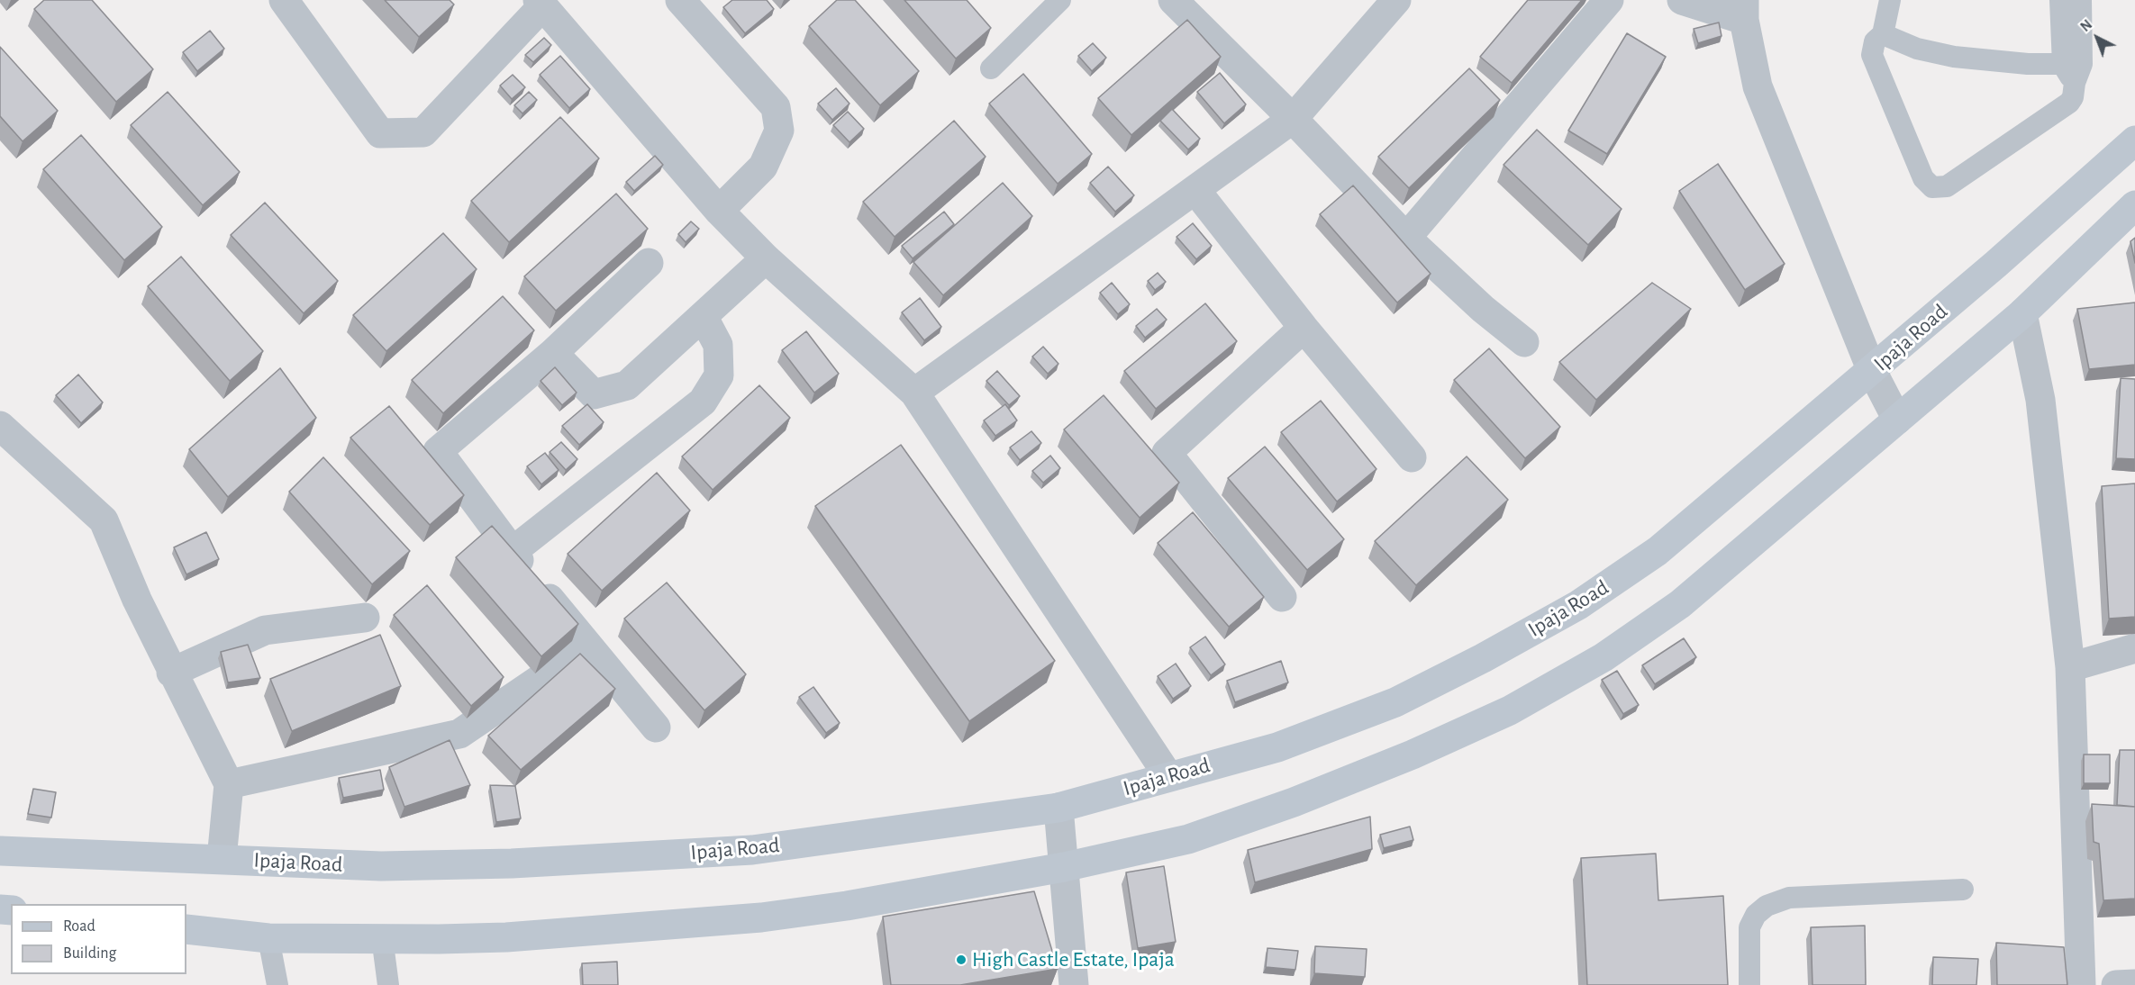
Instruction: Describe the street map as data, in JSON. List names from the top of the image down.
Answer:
{
  "streets": {
    "main road": ["Ipaja Road"]
  },
  "places": ["High Castle Estate, Ipaja"],
  "legend": ["Road", "Building"],
  "north": "top left"
}
